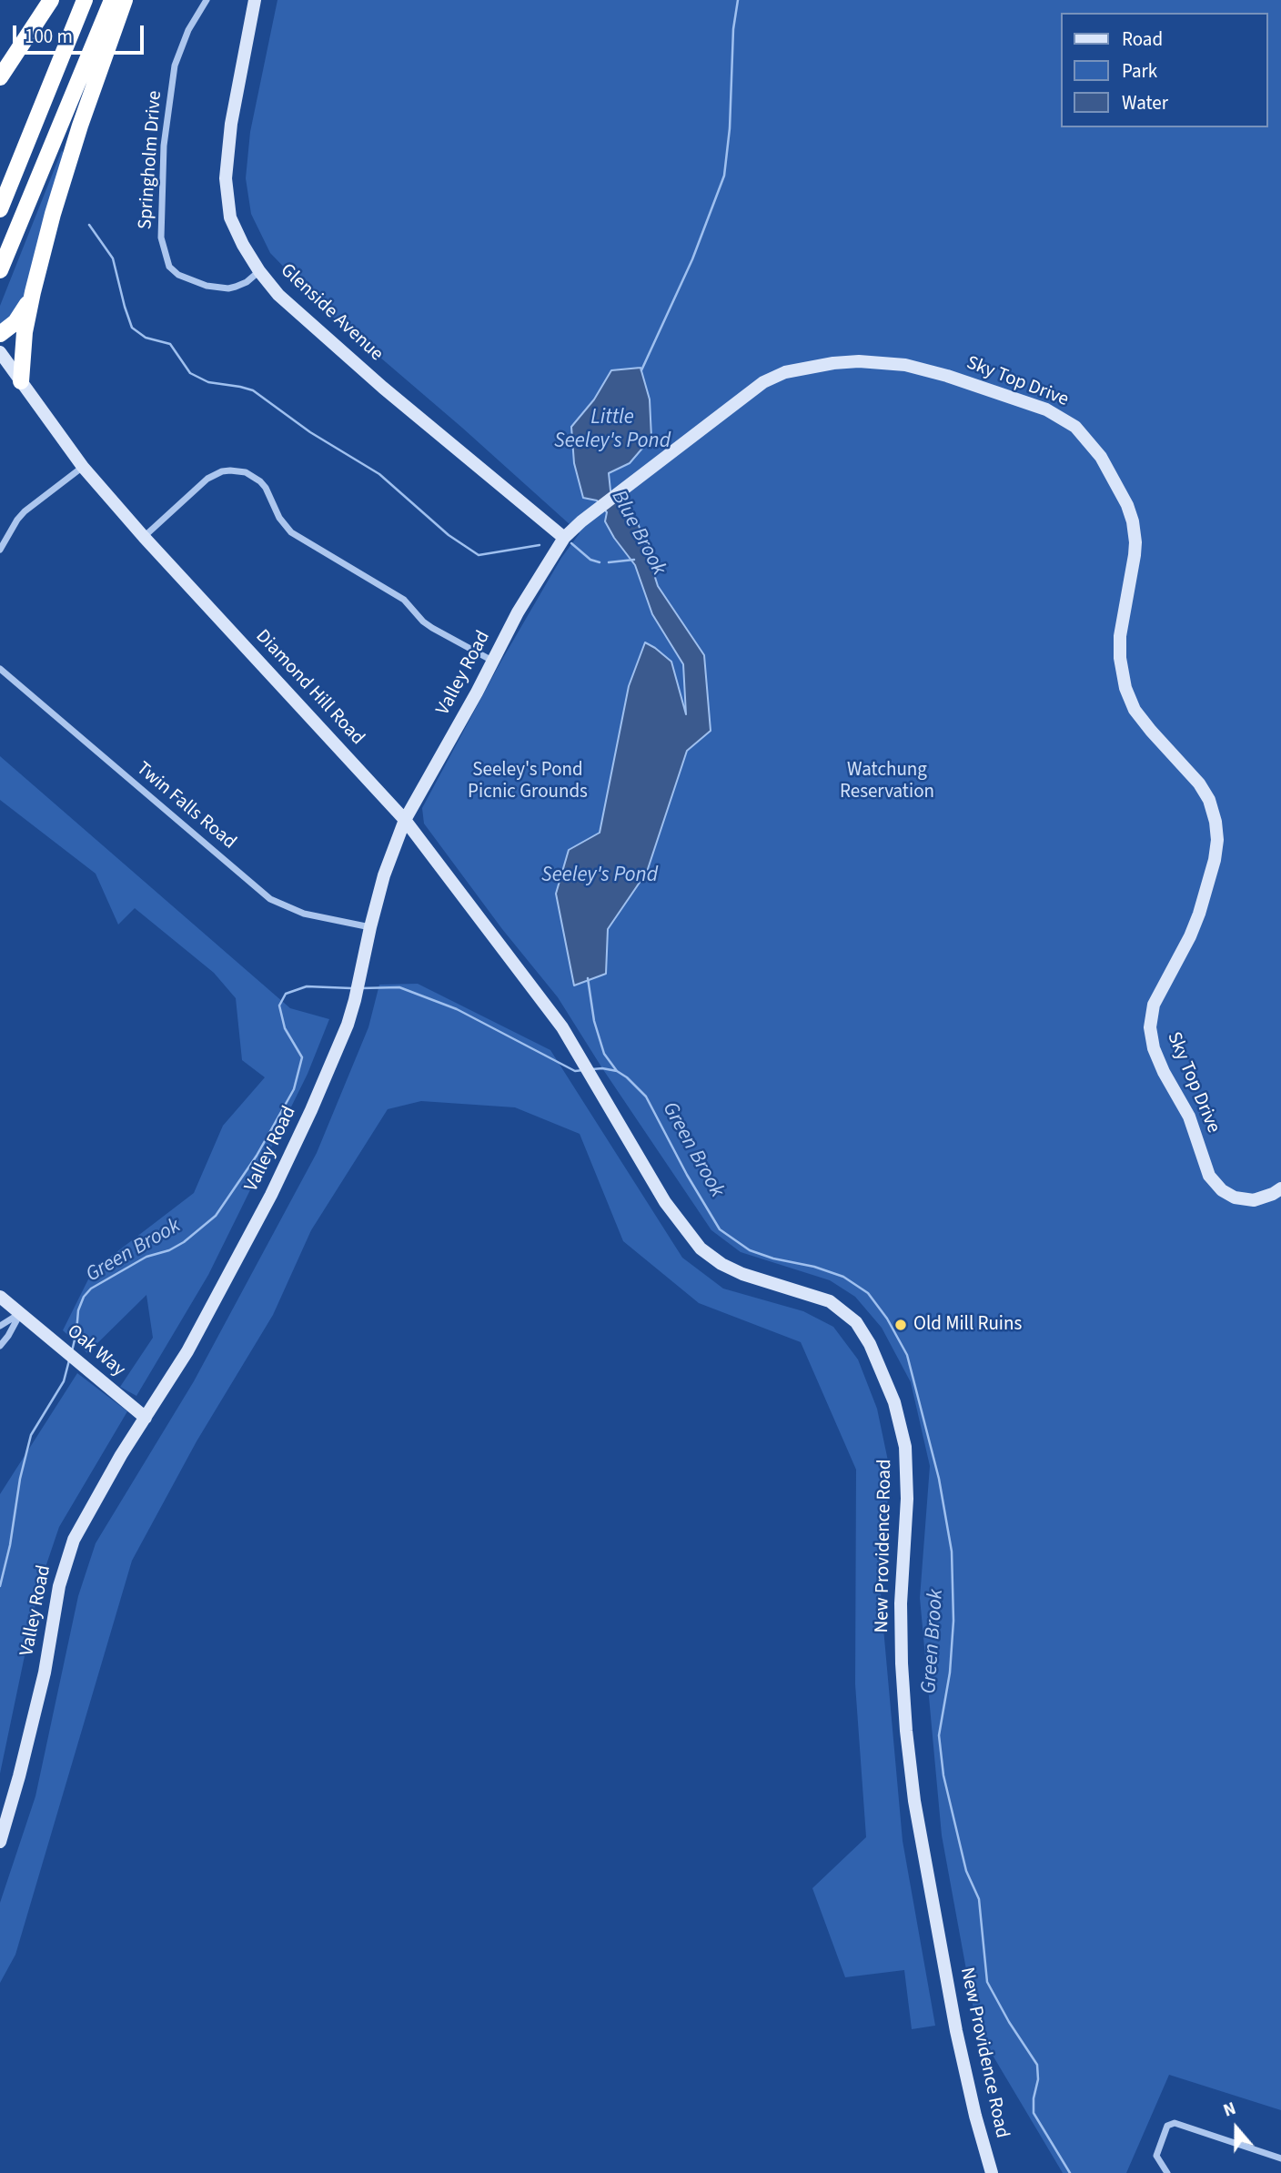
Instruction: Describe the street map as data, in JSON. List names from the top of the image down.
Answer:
{
  "streets": {
    "main road": [
      "Glenside Avenue",
      "Sky Top Drive",
      "Valley Road",
      "Diamond Hill Road",
      "Oak Way",
      "New Providence Road"
    ],
    "street": ["Springholm Drive", "Twin Falls Road"]
  },
  "crossings": [
    ["Springholm Drive", "Glenside Avenue"],
    ["Glenside Avenue", "Valley Road"],
    ["Sky Top Drive", "Valley Road"],
    ["Valley Road", "Diamond Hill Road"],
    ["Valley Road", "Twin Falls Road"],
    ["Valley Road", "Oak Way"],
    ["Diamond Hill Road", "New Providence Road"]
  ],
  "water": [
    "Little Seeley's Pond",
    "Blue Brook",
    "Seeley's Pond",
    "Green Brook"
  ],
  "parks": ["Seeley's Pond Picnic Grounds", "Watchung Reservation"],
  "places": ["Old Mill Ruins"],
  "legend": ["Road", "Park", "Water"],
  "scale_bar": "100 m",
  "north": "top"
}
